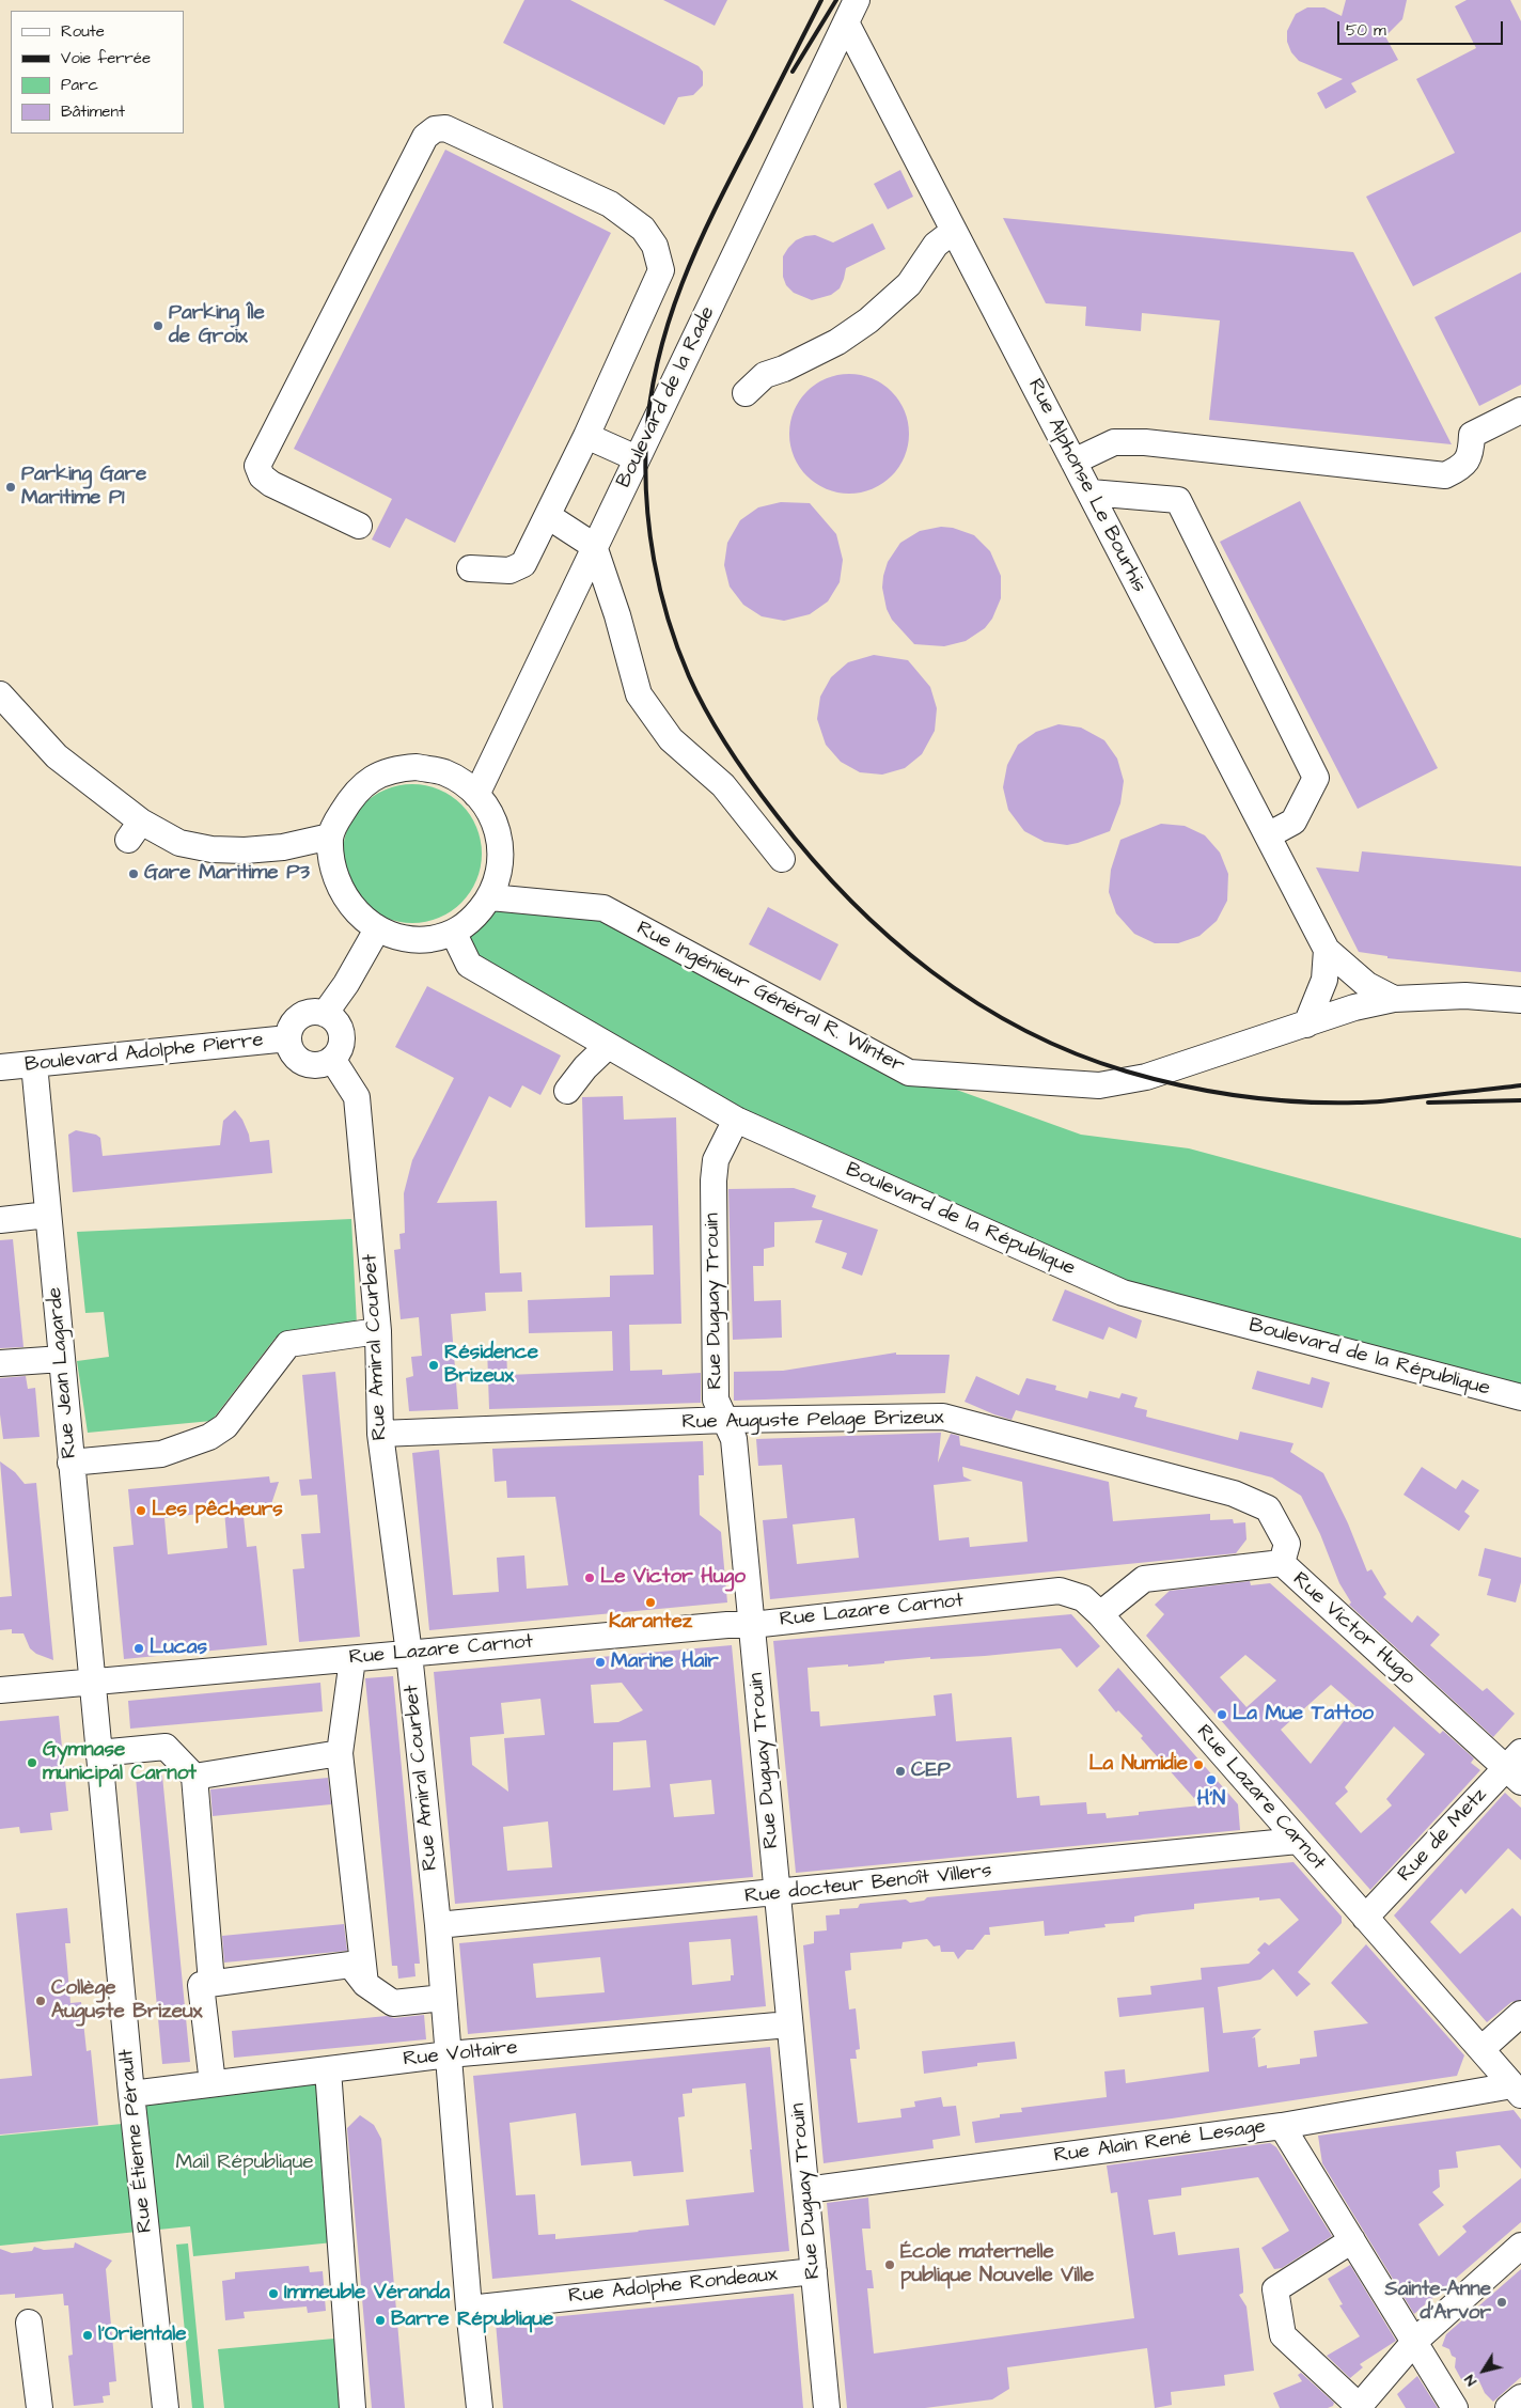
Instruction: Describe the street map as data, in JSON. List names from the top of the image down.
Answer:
{
  "streets": {
    "street": [
      "Boulevard de la Rade",
      "Rue Alphonse Le Bourhis",
      "Rue Ingénieur Général R. Winter",
      "Boulevard Adolphe Pierre",
      "Boulevard de la République",
      "Rue Duguay Trouin",
      "Rue Amiral Courbet",
      "Rue Jean Lagarde",
      "Rue Auguste Pelage Brizeux",
      "Rue Lazare Carnot",
      "Rue Victor Hugo",
      "Rue de Metz",
      "Rue docteur Benoît Villers",
      "Rue Voltaire",
      "Rue Étienne Pérault",
      "Rue Alain René Lesage",
      "Rue Adolphe Rondeaux"
    ]
  },
  "crossings": [
    ["Boulevard de la Rade", "Rue Alphonse Le Bourhis"],
    ["Boulevard de la Rade", "Rue Ingénieur Général R. Winter"],
    ["Boulevard de la Rade", "Boulevard de la République"],
    ["Rue Alphonse Le Bourhis", "Rue Ingénieur Général R. Winter"],
    ["Rue Ingénieur Général R. Winter", "Boulevard de la République"],
    ["Boulevard Adolphe Pierre", "Rue Amiral Courbet"],
    ["Boulevard Adolphe Pierre", "Rue Jean Lagarde"],
    ["Boulevard de la République", "Rue Duguay Trouin"],
    ["Rue Duguay Trouin", "Rue Auguste Pelage Brizeux"],
    ["Rue Duguay Trouin", "Rue Lazare Carnot"],
    ["Rue Duguay Trouin", "Rue docteur Benoît Villers"],
    ["Rue Duguay Trouin", "Rue Voltaire"],
    ["Rue Duguay Trouin", "Rue Alain René Lesage"],
    ["Rue Duguay Trouin", "Rue Adolphe Rondeaux"],
    ["Rue Amiral Courbet", "Rue Auguste Pelage Brizeux"],
    ["Rue Amiral Courbet", "Rue Lazare Carnot"],
    ["Rue Amiral Courbet", "Rue docteur Benoît Villers"],
    ["Rue Amiral Courbet", "Rue Voltaire"],
    ["Rue Amiral Courbet", "Rue Adolphe Rondeaux"],
    ["Rue Jean Lagarde", "Rue Lazare Carnot"],
    ["Rue Jean Lagarde", "Rue Étienne Pérault"],
    ["Rue Auguste Pelage Brizeux", "Rue Victor Hugo"],
    ["Rue Lazare Carnot", "Rue Victor Hugo"],
    ["Rue Lazare Carnot", "Rue de Metz"],
    ["Rue Lazare Carnot", "Rue docteur Benoît Villers"],
    ["Rue Lazare Carnot", "Rue Étienne Pérault"],
    ["Rue Lazare Carnot", "Rue Alain René Lesage"],
    ["Rue Victor Hugo", "Rue de Metz"],
    ["Rue Voltaire", "Rue Étienne Pérault"]
  ],
  "parks": ["Mail République"],
  "places": [
    "Parking Île de Groix",
    "Parking Gare Maritime P1",
    "Gare Maritime P3",
    "Résidence Brizeux",
    "Les pêcheurs",
    "Le Victor Hugo",
    "Karantez",
    "Lucas",
    "Marine Hair",
    "La Mue Tattoo",
    "Gymnase municipal Carnot",
    "La Numidie",
    "CEP",
    "H'N",
    "Collège Auguste Brizeux",
    "École maternelle publique Nouvelle Ville",
    "Immeuble Véranda",
    "Sainte-Anne d'Arvor",
    "Barre République",
    "l'Orientale"
  ],
  "legend": [
    "Route",
    "Voie ferrée",
    "Parc",
    "Bâtiment"
  ],
  "scale_bar": "50 m",
  "north": "bottom left"
}
